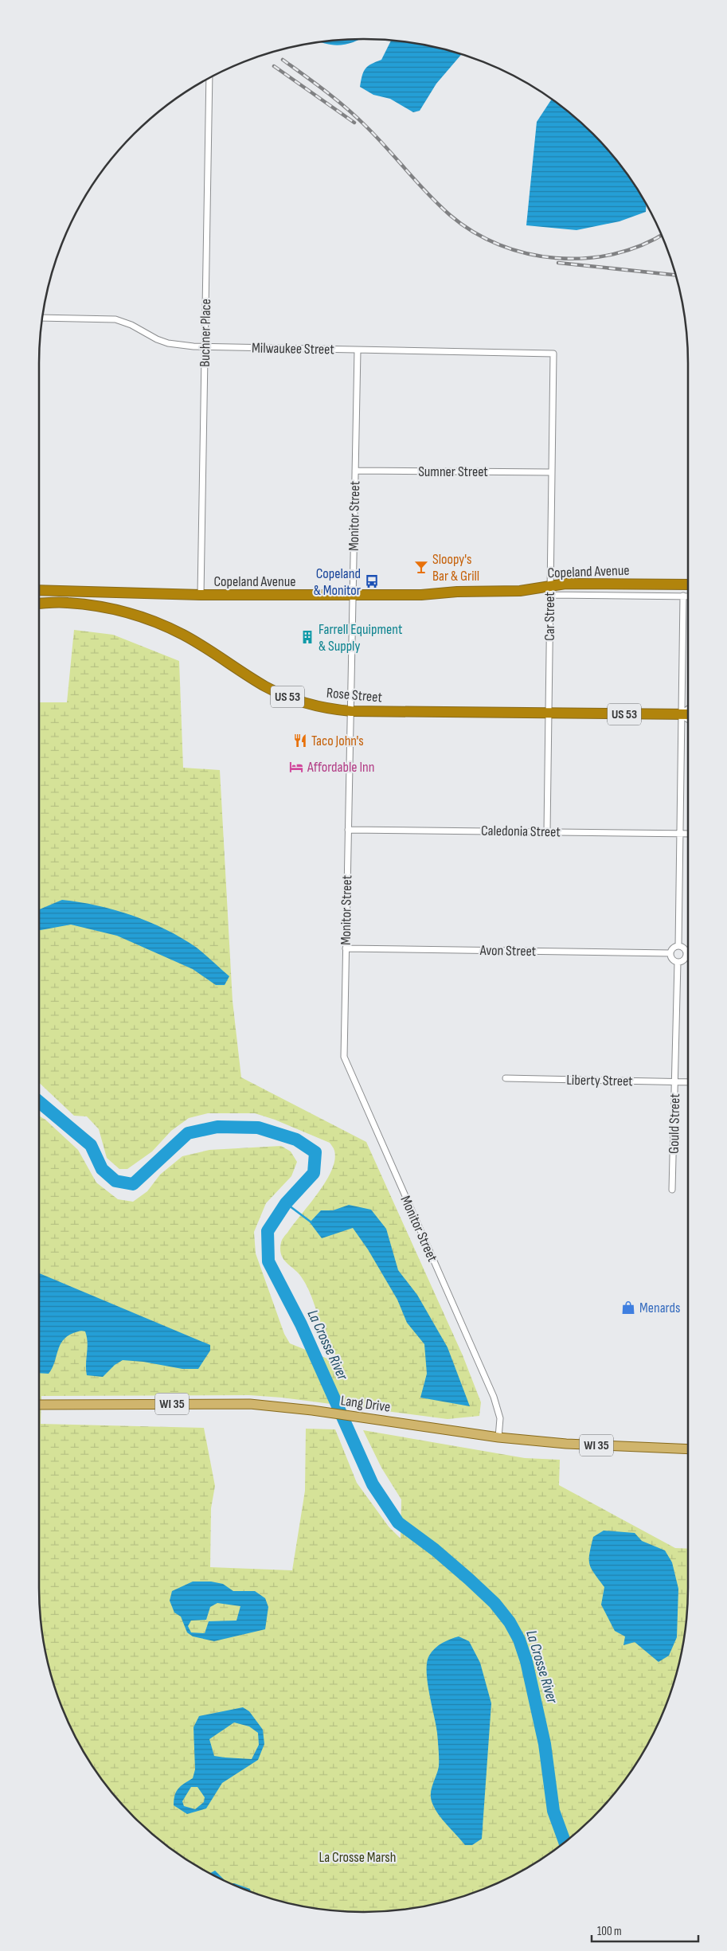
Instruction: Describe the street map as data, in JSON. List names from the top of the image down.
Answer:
{
  "streets": {
    "highway": ["Copeland Avenue", "Rose Street", "US 53"],
    "main road": ["WI 35", "Lang Drive"],
    "street": [
      "Buchner Place",
      "Milwaukee Street",
      "Sumner Street",
      "Monitor Street",
      "Car Street",
      "Caledonia Street",
      "Avon Street",
      "Liberty Street",
      "Gould Street"
    ]
  },
  "crossings": [
    ["Buchner Place", "Milwaukee Street"],
    ["Buchner Place", "Copeland Avenue"],
    ["Milwaukee Street", "Monitor Street"],
    ["Milwaukee Street", "Car Street"],
    ["Sumner Street", "Monitor Street"],
    ["Sumner Street", "Car Street"],
    ["Monitor Street", "Copeland Avenue"],
    ["Monitor Street", "Rose Street"],
    ["Monitor Street", "Caledonia Street"],
    ["Monitor Street", "Avon Street"],
    ["Monitor Street", "Lang Drive"],
    ["Copeland Avenue", "Car Street"],
    ["Car Street", "Rose Street"],
    ["Car Street", "Caledonia Street"],
    ["Avon Street", "Gould Street"],
    ["Liberty Street", "Gould Street"]
  ],
  "water": ["La Crosse River"],
  "parks": ["La Crosse Marsh"],
  "places": {
    "bar": ["Sloopy's Bar & Grill"],
    "bus stop": ["Copeland & Monitor"],
    "building": ["Farrell Equipment & Supply"],
    "restaurant": ["Taco John's"],
    "hotel": ["Affordable Inn"],
    "shop": ["Menards"]
  },
  "scale_bar": "100 m"
}
